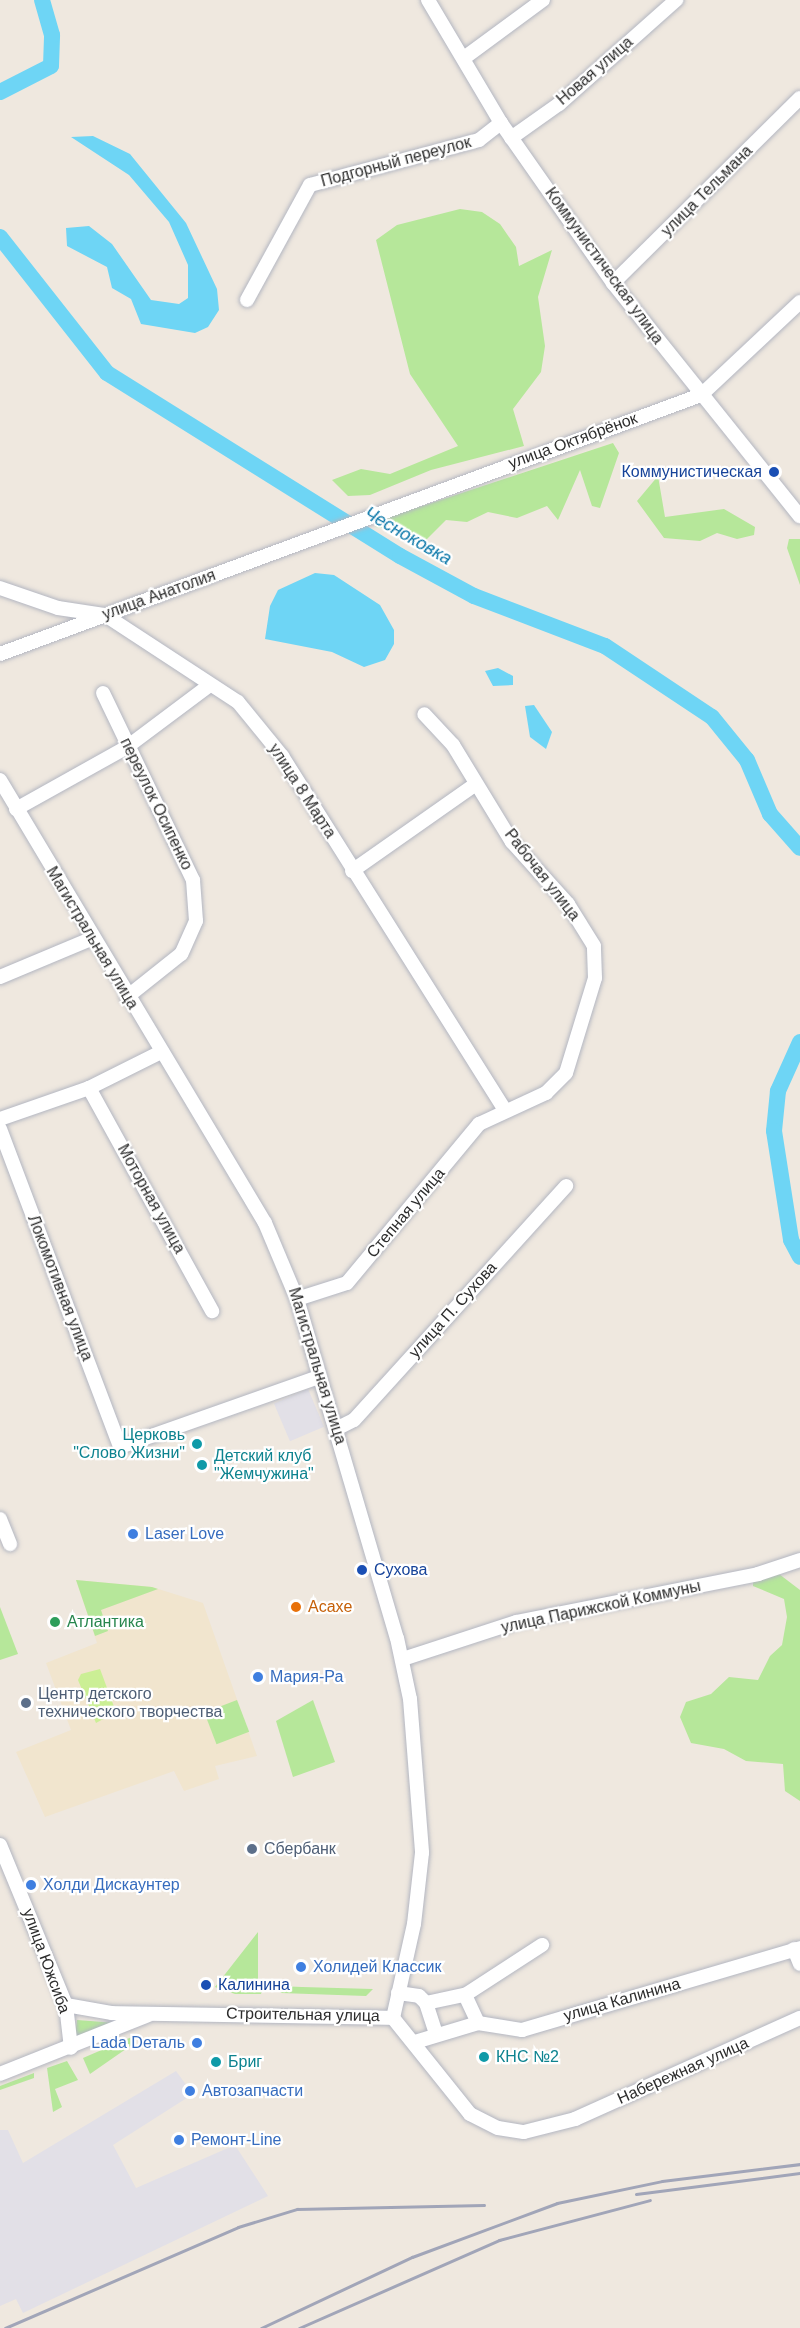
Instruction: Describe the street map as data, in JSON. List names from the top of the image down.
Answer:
{
  "streets": {
    "street": [
      "Новая улица",
      "Подгорный переулок",
      "улица Тельмана",
      "Коммунистическая улица",
      "улица Октябрёнок",
      "улица Анатолия",
      "улица 8 Марта",
      "переулок Осипенко",
      "Рабочая улица",
      "Магистральная улица",
      "Моторная улица",
      "Степная улица",
      "Локомотивная улица",
      "улица П. Сухова",
      "улица Парижской Коммуны",
      "улица Южсиба",
      "улица Калинина",
      "Строительная улица",
      "Набережная улица"
    ]
  },
  "crossings": [
    ["Новая улица", "Коммунистическая улица"],
    ["Подгорный переулок", "Коммунистическая улица"],
    ["улица Тельмана", "Коммунистическая улица"],
    ["Коммунистическая улица", "улица Октябрёнок"],
    ["улица Октябрёнок", "улица Анатолия"],
    ["улица Анатолия", "улица 8 Марта"],
    ["улица 8 Марта", "Рабочая улица"],
    ["улица 8 Марта", "Степная улица"],
    ["переулок Осипенко", "Магистральная улица"],
    ["Рабочая улица", "Степная улица"],
    ["Магистральная улица", "Степная улица"],
    ["Магистральная улица", "Локомотивная улица"],
    ["Магистральная улица", "улица П. Сухова"],
    ["Магистральная улица", "улица Парижской Коммуны"],
    ["Магистральная улица", "Строительная улица"],
    ["улица Южсиба", "Строительная улица"],
    ["Строительная улица", "Набережная улица"]
  ],
  "water": ["Чесноковка"],
  "places": [
    "Коммунистическая",
    "Церковь \"Слово Жизни\"",
    "Детский клуб \"Жемчужина\"",
    "Laser Love",
    "Сухова",
    "Асахе",
    "Атлантика",
    "Мария-Ра",
    "Центр детского технического творчества",
    "Сбербанк",
    "Холди Дискаунтер",
    "Холидей Классик",
    "Калинина",
    "Lada Dеталь",
    "КНС №2",
    "Бриг",
    "Автозапчасти",
    "Ремонт-Line"
  ]
}
